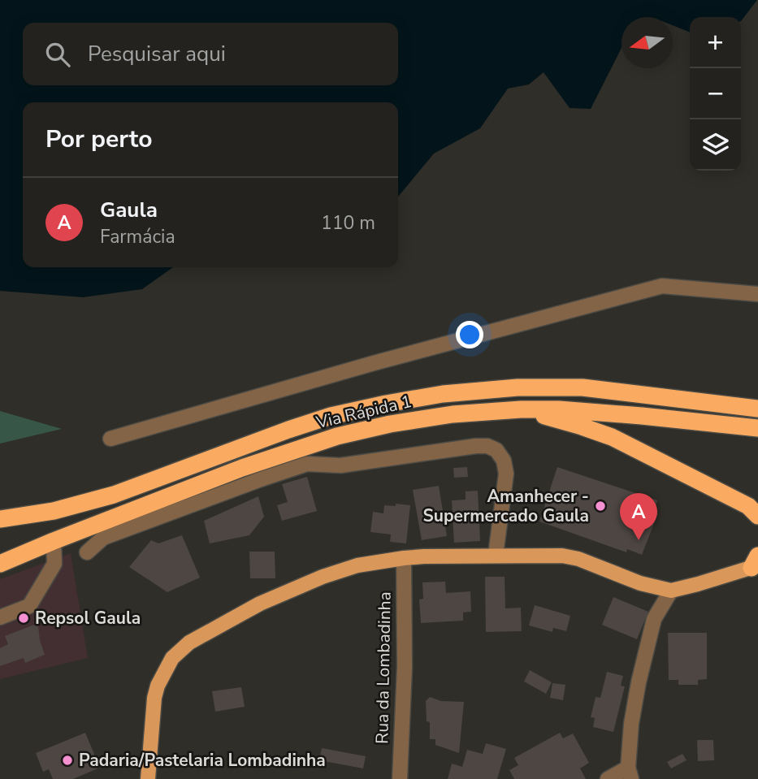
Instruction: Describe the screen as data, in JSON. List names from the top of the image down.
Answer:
{
  "streets": {
    "highway": ["Via Rápida 1"],
    "street": ["Rua da Lombadinha"]
  },
  "places": ["Amanhecer - Supermercado Gaula", "Repsol Gaula", "Padaria/Pastelaria Lombadinha"],
  "north": "left",
  "page": {
    "map_buttons": ["+", "−"],
    "search": "Pesquisar aqui",
    "heading": "Por perto",
    "list": [
      {
        "mark": "A",
        "name": "Gaula",
        "note": "Farmácia",
        "value": "110 m"
      }
    ],
    "pins": "A"
  }
}
